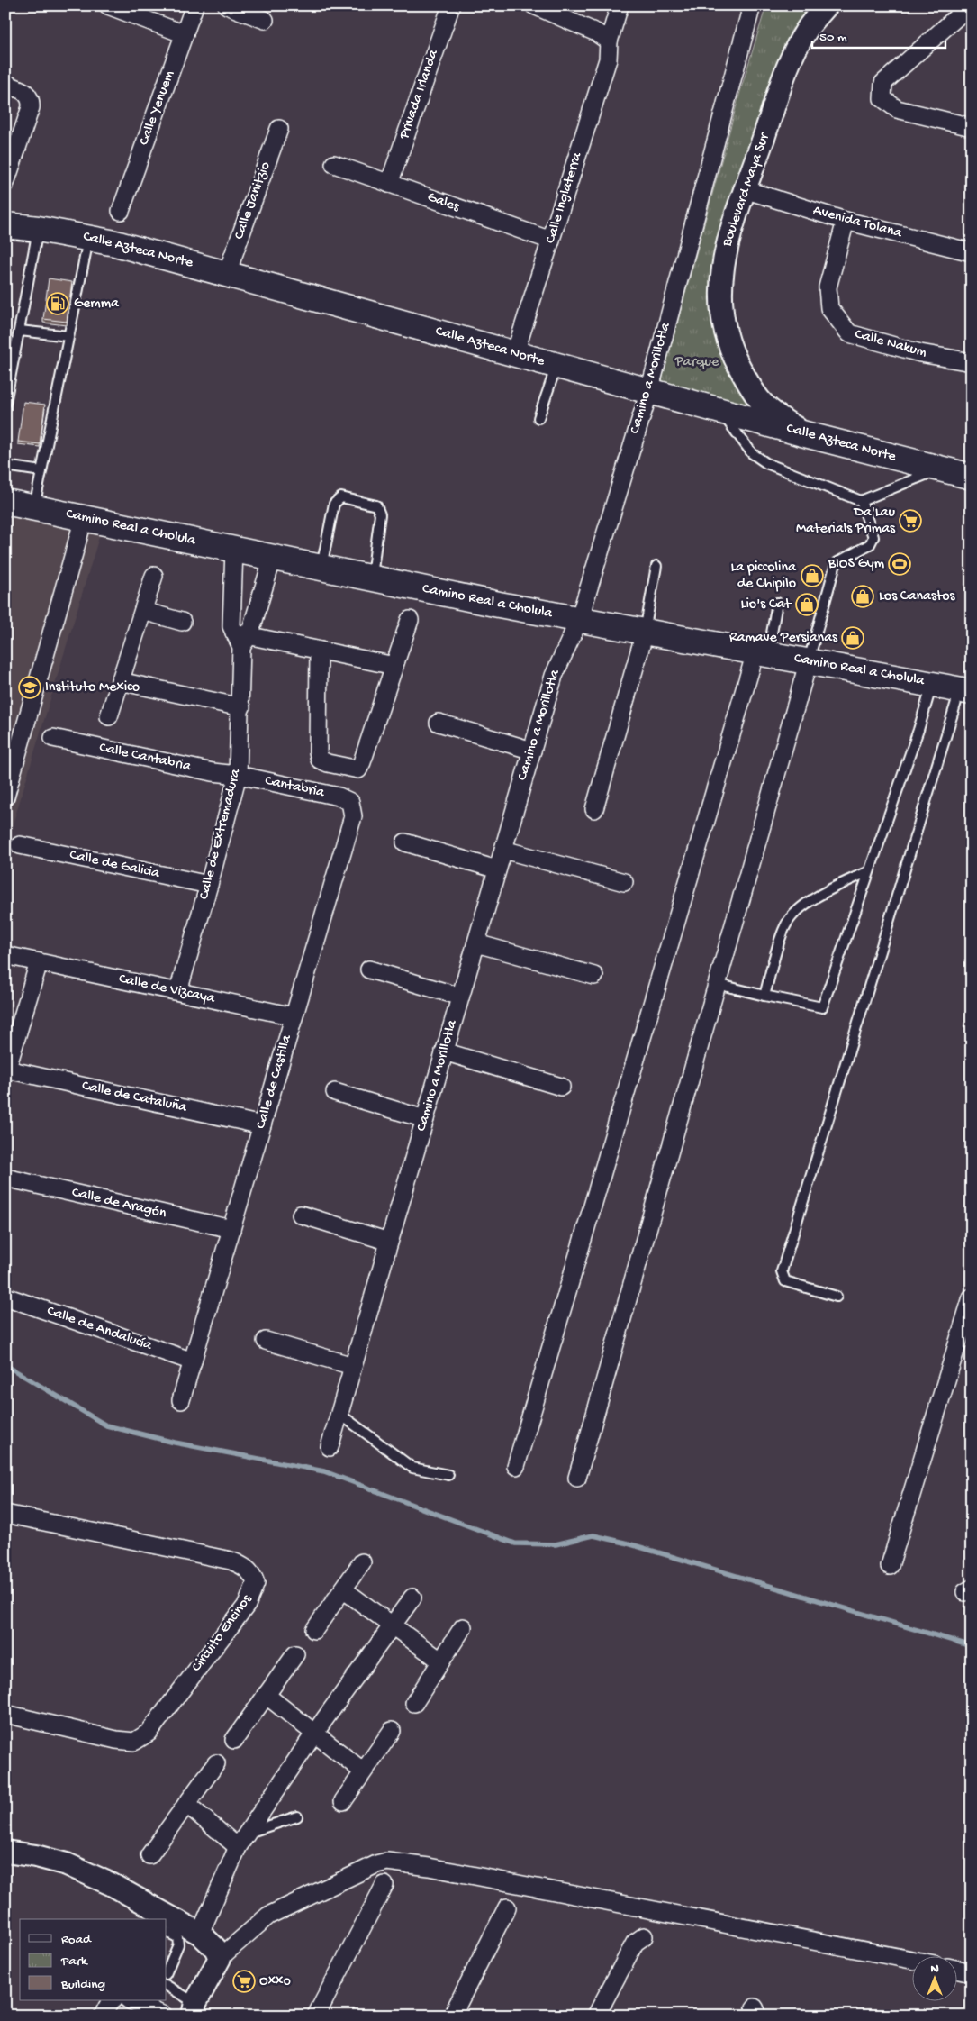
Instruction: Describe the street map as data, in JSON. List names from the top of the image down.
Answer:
{
  "streets": {
    "main road": ["Calle Azteca Norte", "Camino Real a Cholula"],
    "street": [
      "Privada Irlanda",
      "Calle Yenuem",
      "Boulevard Maya Sur",
      "Calle Inglaterra",
      "Calle Janitzio",
      "Gales",
      "Avenida Tolana",
      "Calle Nakum",
      "Camino a Morillotla",
      "Calle Cantabria",
      "Cantabria",
      "Calle de Extremadura",
      "Calle de Galicia",
      "Calle de Vizcaya",
      "Calle de Castilla",
      "Calle de Cataluña",
      "Calle de Aragón",
      "Calle de Andalucía",
      "Circuito Encinos"
    ]
  },
  "crossings": [
    ["Privada Irlanda", "Gales"],
    ["Boulevard Maya Sur", "Avenida Tolana"],
    ["Boulevard Maya Sur", "Calle Azteca Norte"],
    ["Calle Inglaterra", "Gales"],
    ["Calle Inglaterra", "Calle Azteca Norte"],
    ["Calle Janitzio", "Calle Azteca Norte"],
    ["Avenida Tolana", "Calle Nakum"],
    ["Calle Azteca Norte", "Camino a Morillotla"],
    ["Camino a Morillotla", "Camino Real a Cholula"],
    ["Camino Real a Cholula", "Calle de Extremadura"],
    ["Calle Cantabria", "Cantabria"],
    ["Calle Cantabria", "Calle de Extremadura"],
    ["Cantabria", "Calle de Extremadura"],
    ["Cantabria", "Calle de Castilla"],
    ["Calle de Extremadura", "Calle de Galicia"],
    ["Calle de Extremadura", "Calle de Vizcaya"],
    ["Calle de Vizcaya", "Calle de Castilla"],
    ["Calle de Castilla", "Calle de Cataluña"],
    ["Calle de Castilla", "Calle de Aragón"],
    ["Calle de Castilla", "Calle de Andalucía"]
  ],
  "parks": ["Parque"],
  "places": {
    "fuel station": ["Gemma"],
    "supermarket": ["Da'Lau Materials Primas", "Oxxo"],
    "sports": ["BIOS Gym"],
    "shop": [
      "La piccolina de Chipilo",
      "Los Canastos",
      "Lio's Cat",
      "Ramave Persianas"
    ],
    "school or university": ["Instituto Mexico"]
  },
  "legend": ["Road", "Park", "Building"],
  "scale_bar": "50 m",
  "north": "top"
}
